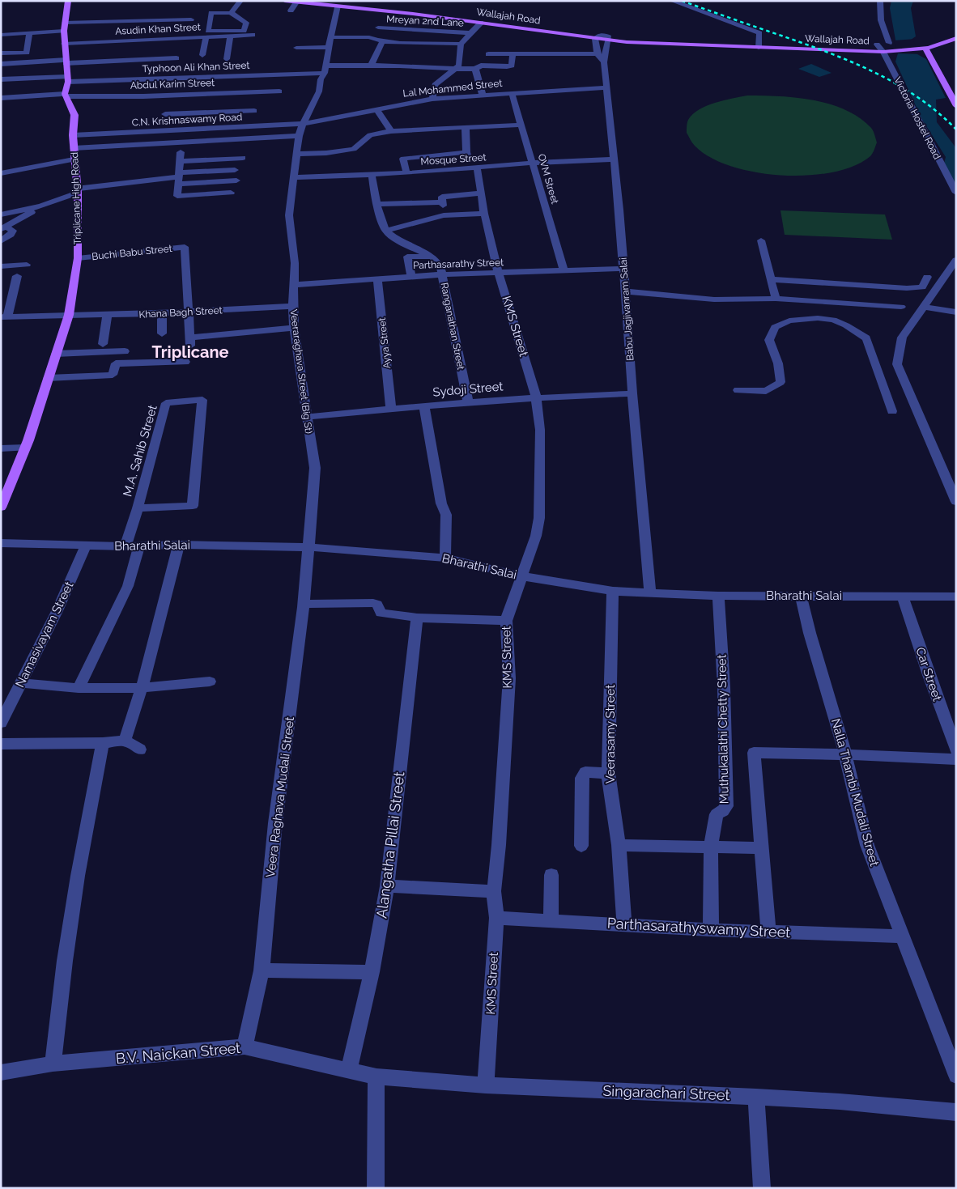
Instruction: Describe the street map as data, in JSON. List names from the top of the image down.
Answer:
{
  "streets": {
    "main road": ["Wallajah Road", "Triplicane High Road"],
    "street": [
      "Mreyan 2nd Lane",
      "Asudin Khan Street",
      "Typhoon Ali Khan Street",
      "Abdul Karim Street",
      "Lal Mohammed Street",
      "Victoria Hostel Road",
      "C.N. Krishnaswamy Road",
      "Mosque Street",
      "OVM Street",
      "Buchi Babu Street",
      "Parthasarathy Street",
      "Babu Jagjivanram Salai",
      "Khana Bagh Street",
      "Ranganathan Street",
      "KMS Street",
      "Ayya Street",
      "Veeraraghava Street (Big St)",
      "Sydoji Street",
      "M.A. Sahib Street",
      "Bharathi Salai",
      "Namasivayam Street",
      "Car Street",
      "Muthukalathi Chetty Street",
      "Veerasamy Street",
      "Nalla Thambi Mudali Street",
      "Veera Raghava Mudali Street",
      "Alangatha Pillai Street",
      "Parthasarathyswamy Street",
      "B.V. Naickan Street",
      "Singarachari Street"
    ]
  },
  "crossings": [
    ["Wallajah Road", "Victoria Hostel Road"],
    ["Abdul Karim Street", "Triplicane High Road"],
    ["Lal Mohammed Street", "C.N. Krishnaswamy Road"],
    ["Lal Mohammed Street", "OVM Street"],
    ["Lal Mohammed Street", "Babu Jagjivanram Salai"],
    ["Lal Mohammed Street", "Veeraraghava Street (Big St)"],
    ["C.N. Krishnaswamy Road", "Triplicane High Road"],
    ["C.N. Krishnaswamy Road", "Veeraraghava Street (Big St)"],
    ["Mosque Street", "OVM Street"],
    ["Mosque Street", "Babu Jagjivanram Salai"],
    ["Mosque Street", "KMS Street"],
    ["Mosque Street", "Veeraraghava Street (Big St)"],
    ["OVM Street", "Parthasarathy Street"],
    ["Triplicane High Road", "Buchi Babu Street"],
    ["Triplicane High Road", "Khana Bagh Street"],
    ["Buchi Babu Street", "Khana Bagh Street"],
    ["Buchi Babu Street", "Veeraraghava Street (Big St)"],
    ["Parthasarathy Street", "Babu Jagjivanram Salai"],
    ["Parthasarathy Street", "Ranganathan Street"],
    ["Parthasarathy Street", "KMS Street"],
    ["Parthasarathy Street", "Ayya Street"],
    ["Parthasarathy Street", "Veeraraghava Street (Big St)"],
    ["Babu Jagjivanram Salai", "Sydoji Street"],
    ["Babu Jagjivanram Salai", "Bharathi Salai"],
    ["Khana Bagh Street", "Veeraraghava Street (Big St)"],
    ["Ranganathan Street", "Sydoji Street"],
    ["KMS Street", "Sydoji Street"],
    ["KMS Street", "Bharathi Salai"],
    ["KMS Street", "Parthasarathyswamy Street"],
    ["KMS Street", "Singarachari Street"],
    ["Ayya Street", "Sydoji Street"],
    ["Veeraraghava Street (Big St)", "Sydoji Street"],
    ["Veeraraghava Street (Big St)", "Bharathi Salai"],
    ["Veeraraghava Street (Big St)", "Veera Raghava Mudali Street"],
    ["M.A. Sahib Street", "Bharathi Salai"],
    ["Bharathi Salai", "Namasivayam Street"],
    ["Bharathi Salai", "Car Street"],
    ["Bharathi Salai", "Muthukalathi Chetty Street"],
    ["Bharathi Salai", "Veerasamy Street"],
    ["Bharathi Salai", "Nalla Thambi Mudali Street"],
    ["Bharathi Salai", "Veera Raghava Mudali Street"],
    ["Muthukalathi Chetty Street", "Parthasarathyswamy Street"],
    ["Veerasamy Street", "Parthasarathyswamy Street"],
    ["Nalla Thambi Mudali Street", "Parthasarathyswamy Street"],
    ["Veera Raghava Mudali Street", "B.V. Naickan Street"],
    ["Alangatha Pillai Street", "B.V. Naickan Street"],
    ["B.V. Naickan Street", "Singarachari Street"]
  ],
  "districts": ["Triplicane"]
}
